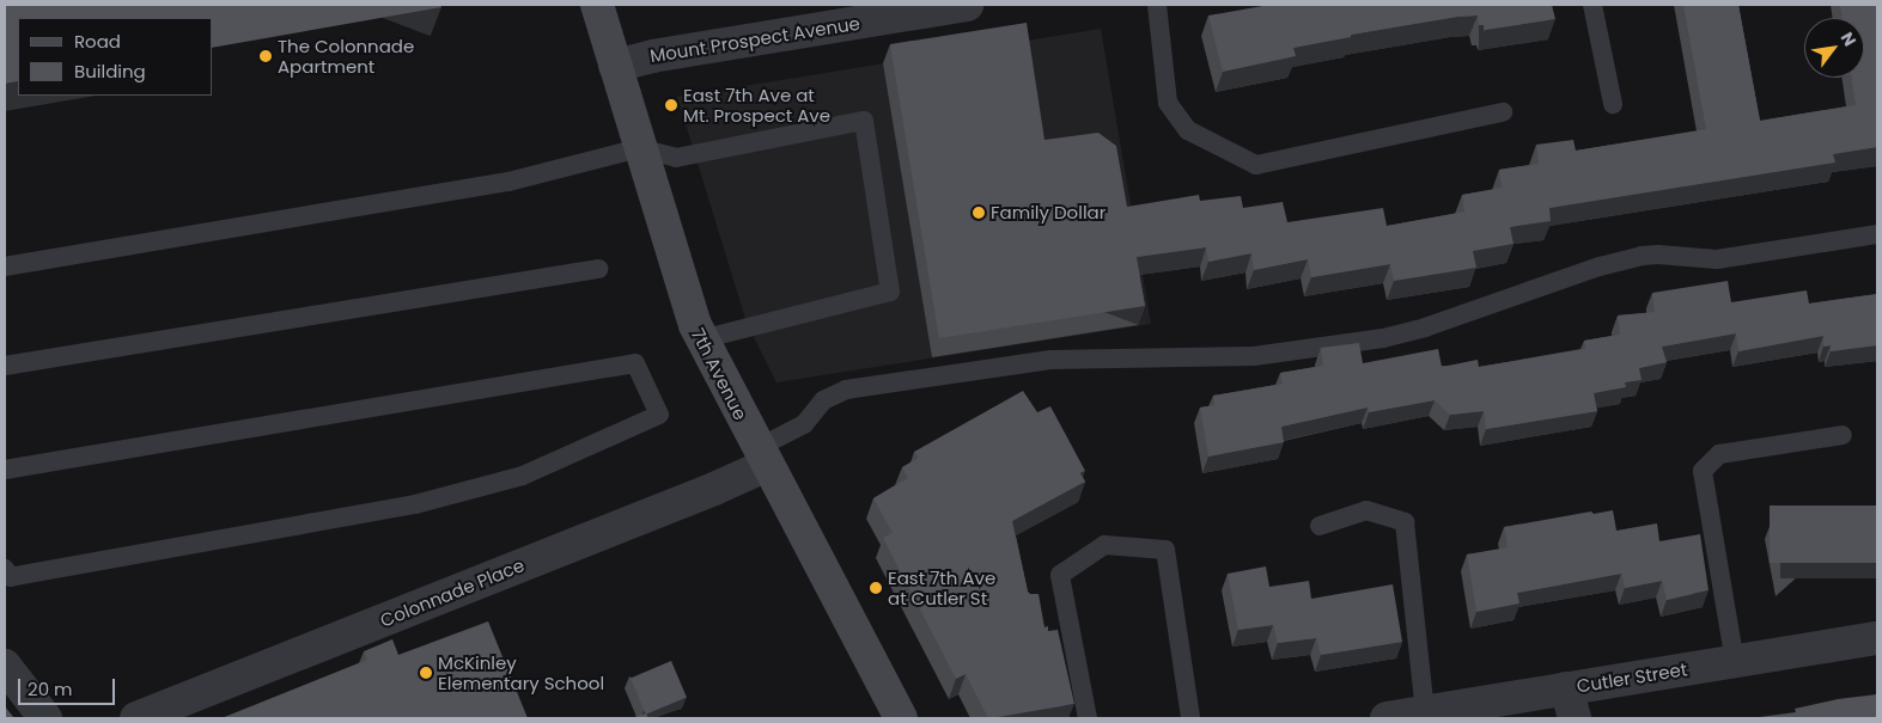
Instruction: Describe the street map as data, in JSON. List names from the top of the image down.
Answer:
{
  "streets": {
    "street": [
      "Mount Prospect Avenue",
      "7th Avenue",
      "Colonnade Place",
      "Cutler Street"
    ]
  },
  "crossings": [
    ["Mount Prospect Avenue", "7th Avenue"],
    ["7th Avenue", "Colonnade Place"]
  ],
  "places": [
    "The Colonnade Apartment",
    "East 7th Ave at Mt. Prospect Ave",
    "Family Dollar",
    "East 7th Ave at Cutler St",
    "McKinley Elementary School"
  ],
  "legend": ["Road", "Building"],
  "scale_bar": "20 m",
  "north": "top right"
}
